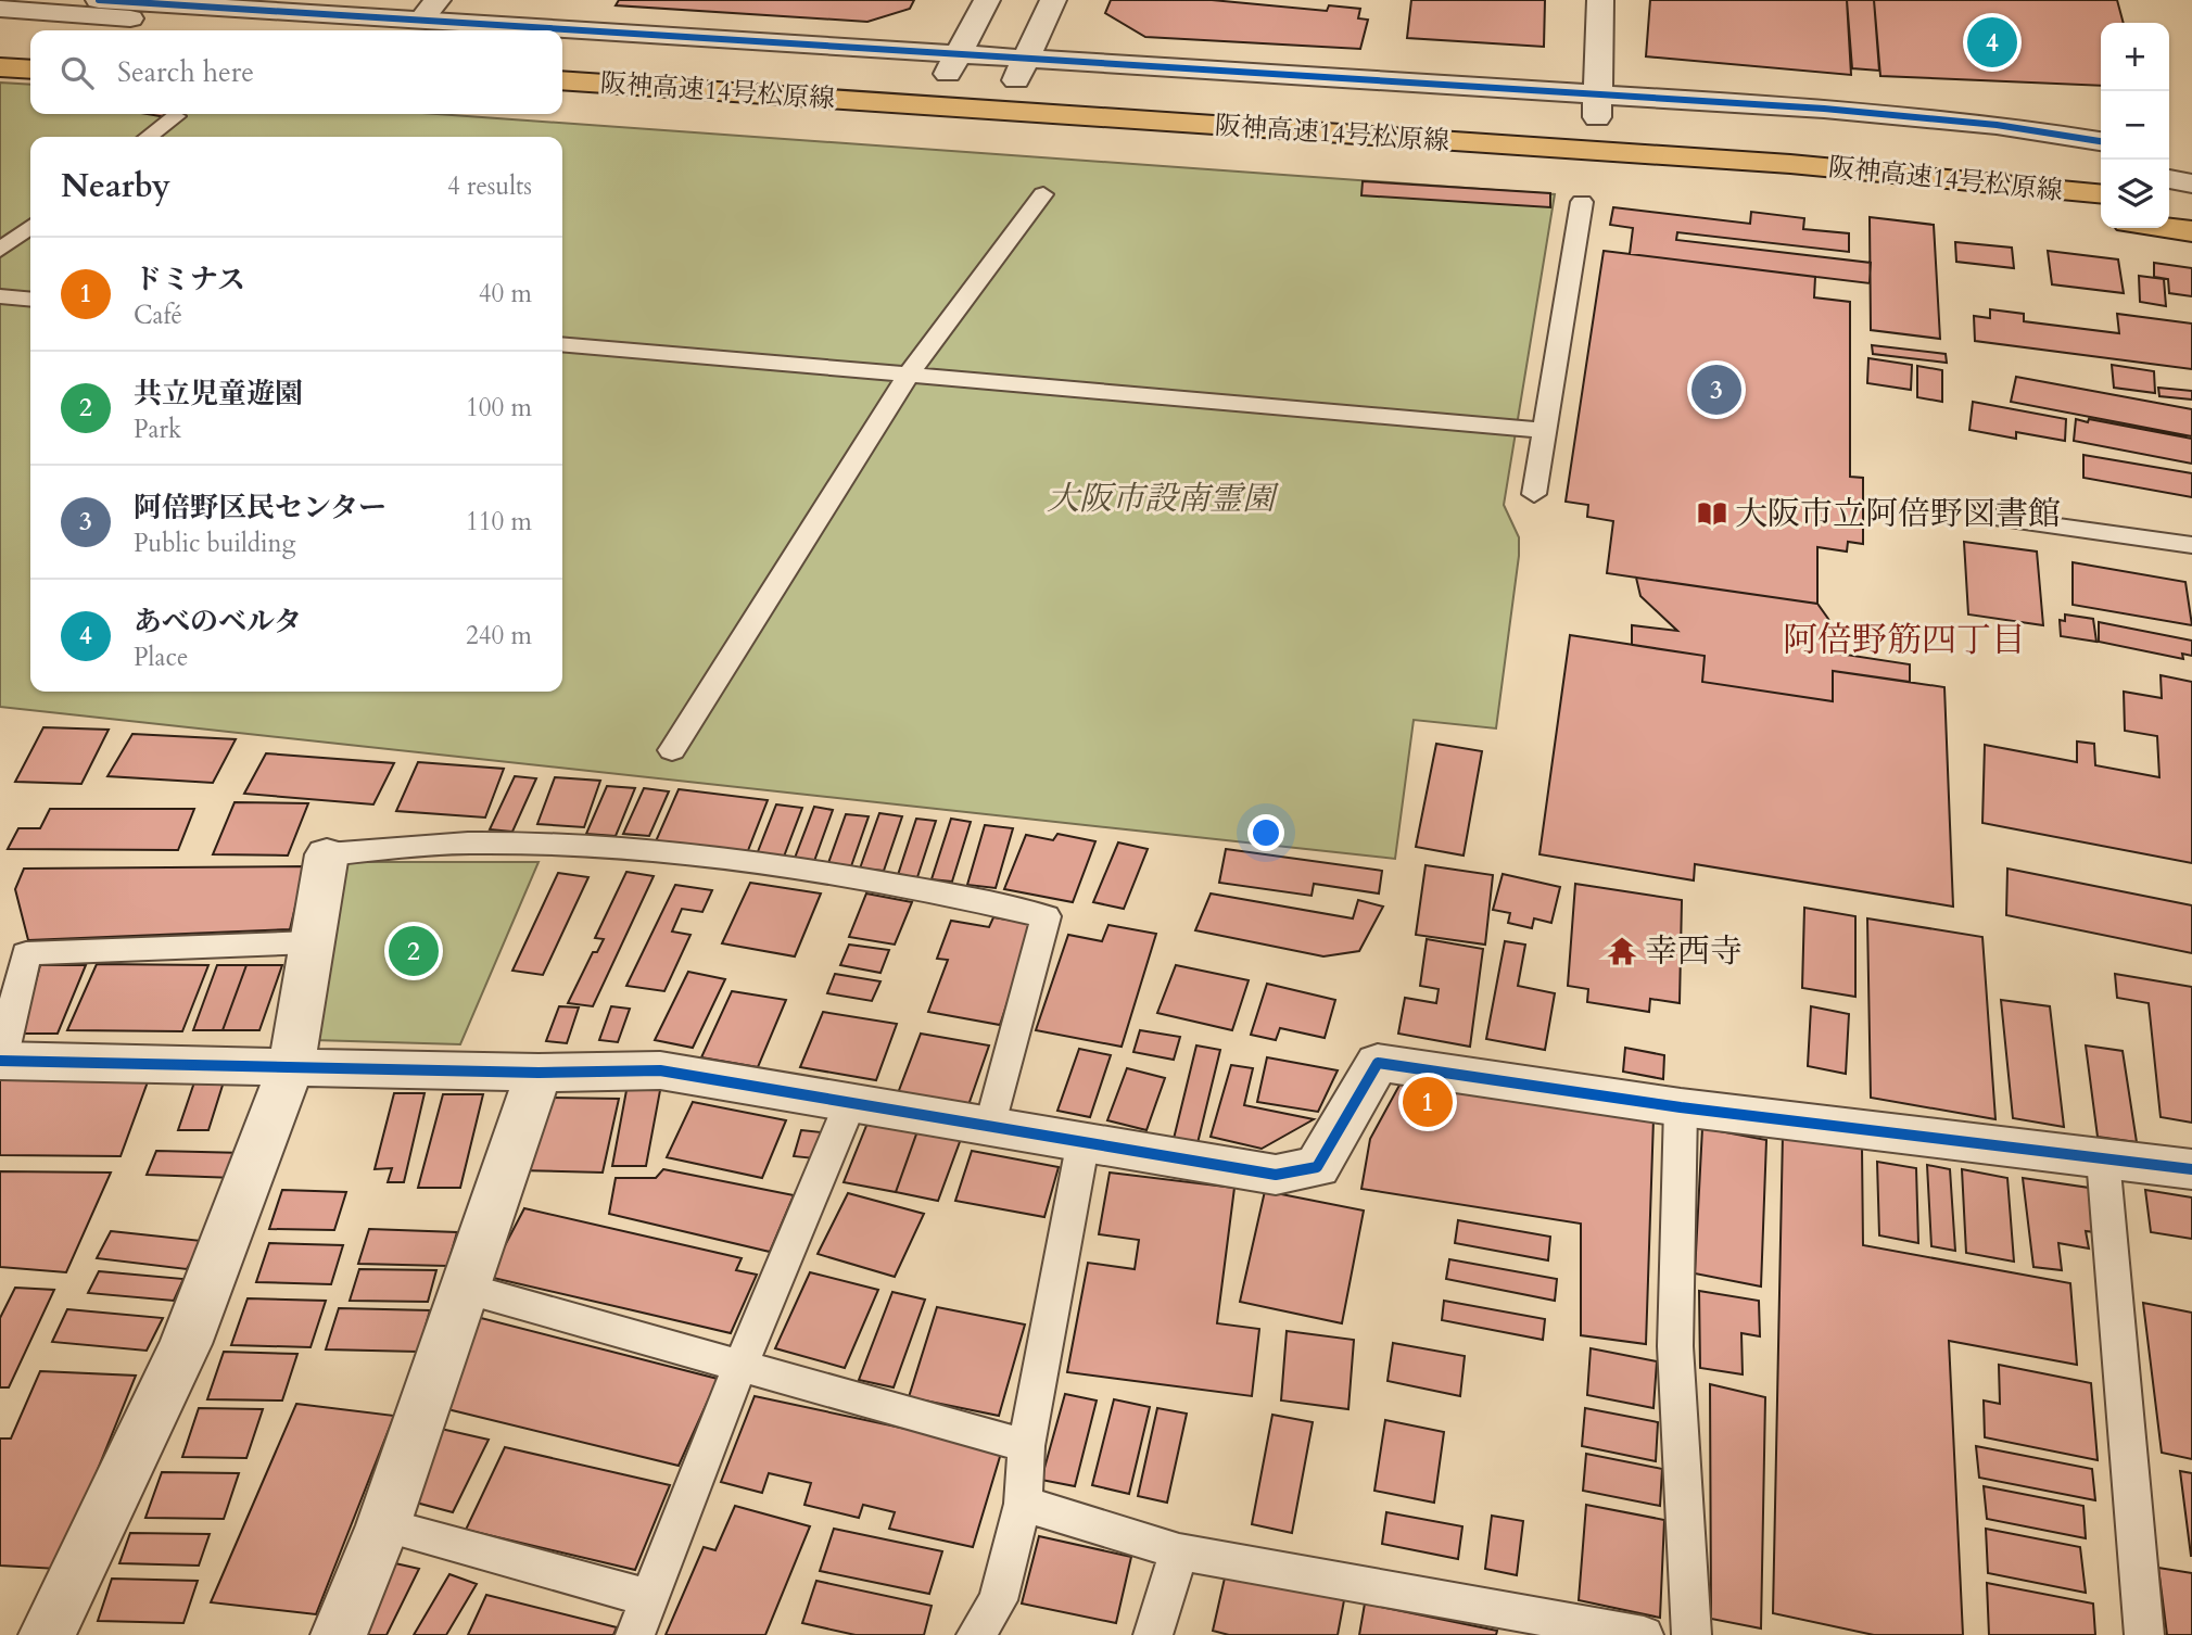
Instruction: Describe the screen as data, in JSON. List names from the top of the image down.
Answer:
{
  "streets": {
    "highway": ["阪神高速14号松原線"]
  },
  "districts": ["阿倍野筋四丁目"],
  "parks": ["大阪市設南霊園"],
  "places": {
    "library": ["大阪市立阿倍野図書館"],
    "temple": ["幸西寺"]
  },
  "page": {
    "pins": [
      "4",
      "3",
      "2",
      "1"
    ],
    "map_buttons": ["+", "−"],
    "search": "Search here",
    "heading": ["Nearby", "4 results"],
    "list": [
      {
        "mark": "1",
        "name": "ドミナス",
        "note": "Café",
        "value": "40 m"
      },
      {
        "mark": "2",
        "name": "共立児童遊園",
        "note": "Park",
        "value": "100 m"
      },
      {
        "mark": "3",
        "name": "阿倍野区民センター",
        "note": "Public building",
        "value": "110 m"
      },
      {
        "mark": "4",
        "name": "あべのベルタ",
        "note": "Place",
        "value": "240 m"
      }
    ]
  }
}
